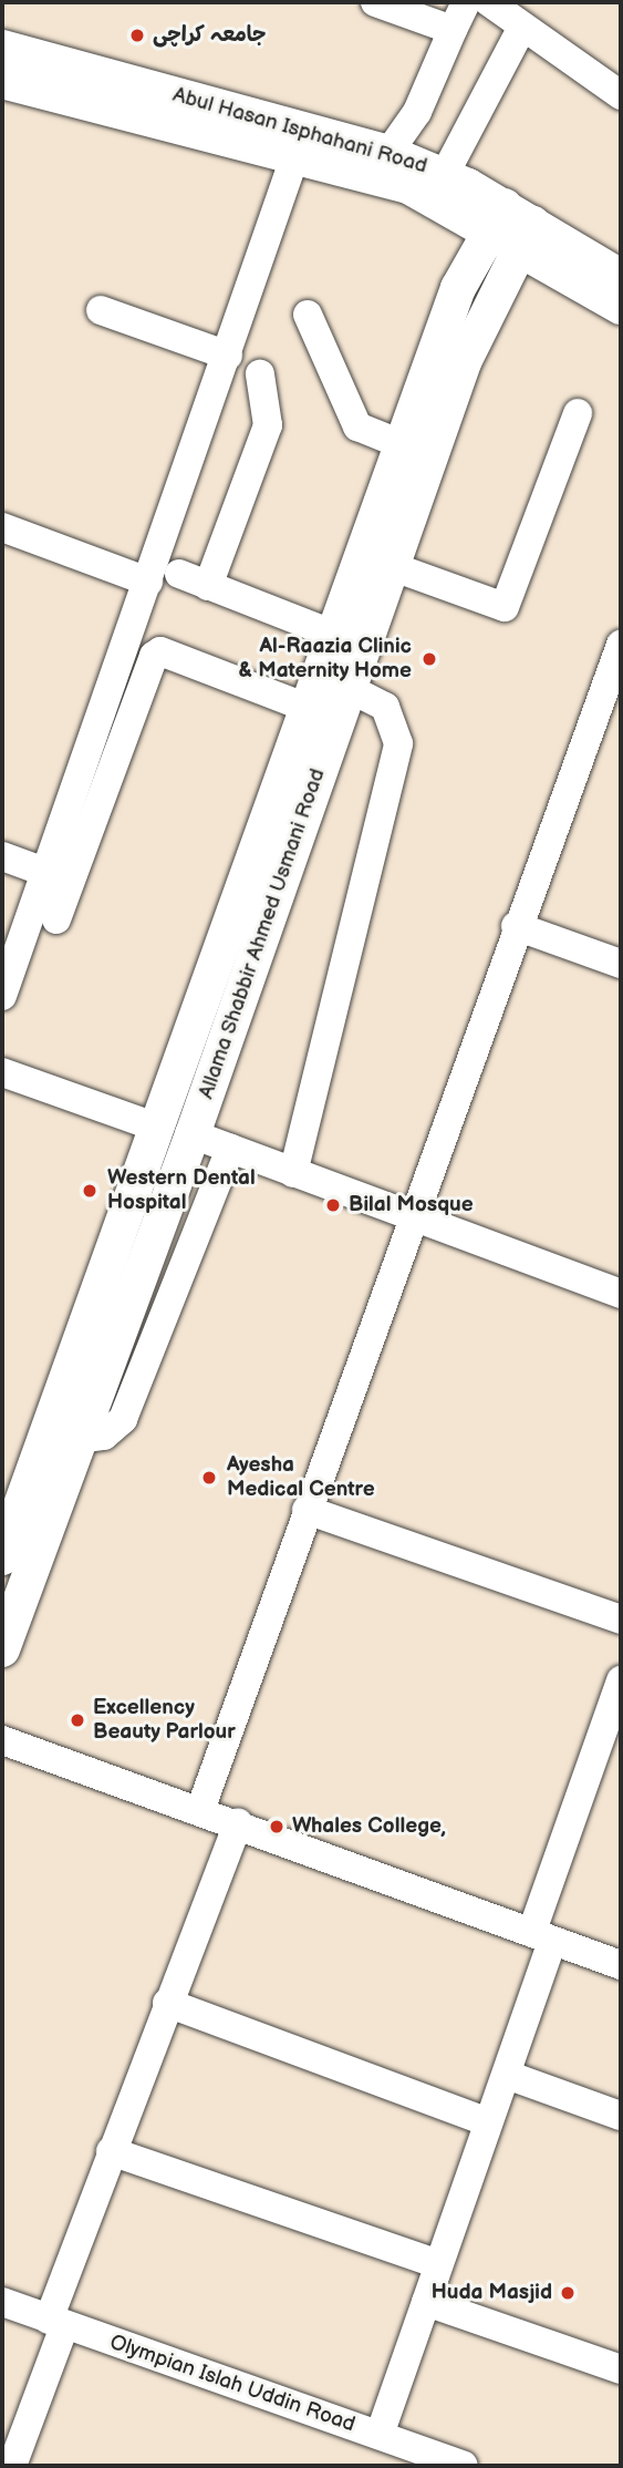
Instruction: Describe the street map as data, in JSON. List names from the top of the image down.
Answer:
{
  "streets": {
    "main road": ["Abul Hasan Isphahani Road", "Allama Shabbir Ahmed Usmani Road"],
    "street": ["Olympian Islah Uddin Road"]
  },
  "crossings": [
    ["Abul Hasan Isphahani Road", "Allama Shabbir Ahmed Usmani Road"]
  ],
  "places": [
    "جامعہ کراچی",
    "Al-Raazia Clinic & Maternity Home",
    "Western Dental Hospital",
    "Bilal Mosque",
    "Ayesha Medical Centre",
    "Excellency Beauty Parlour",
    "Whales College,",
    "Huda Masjid"
  ]
}
